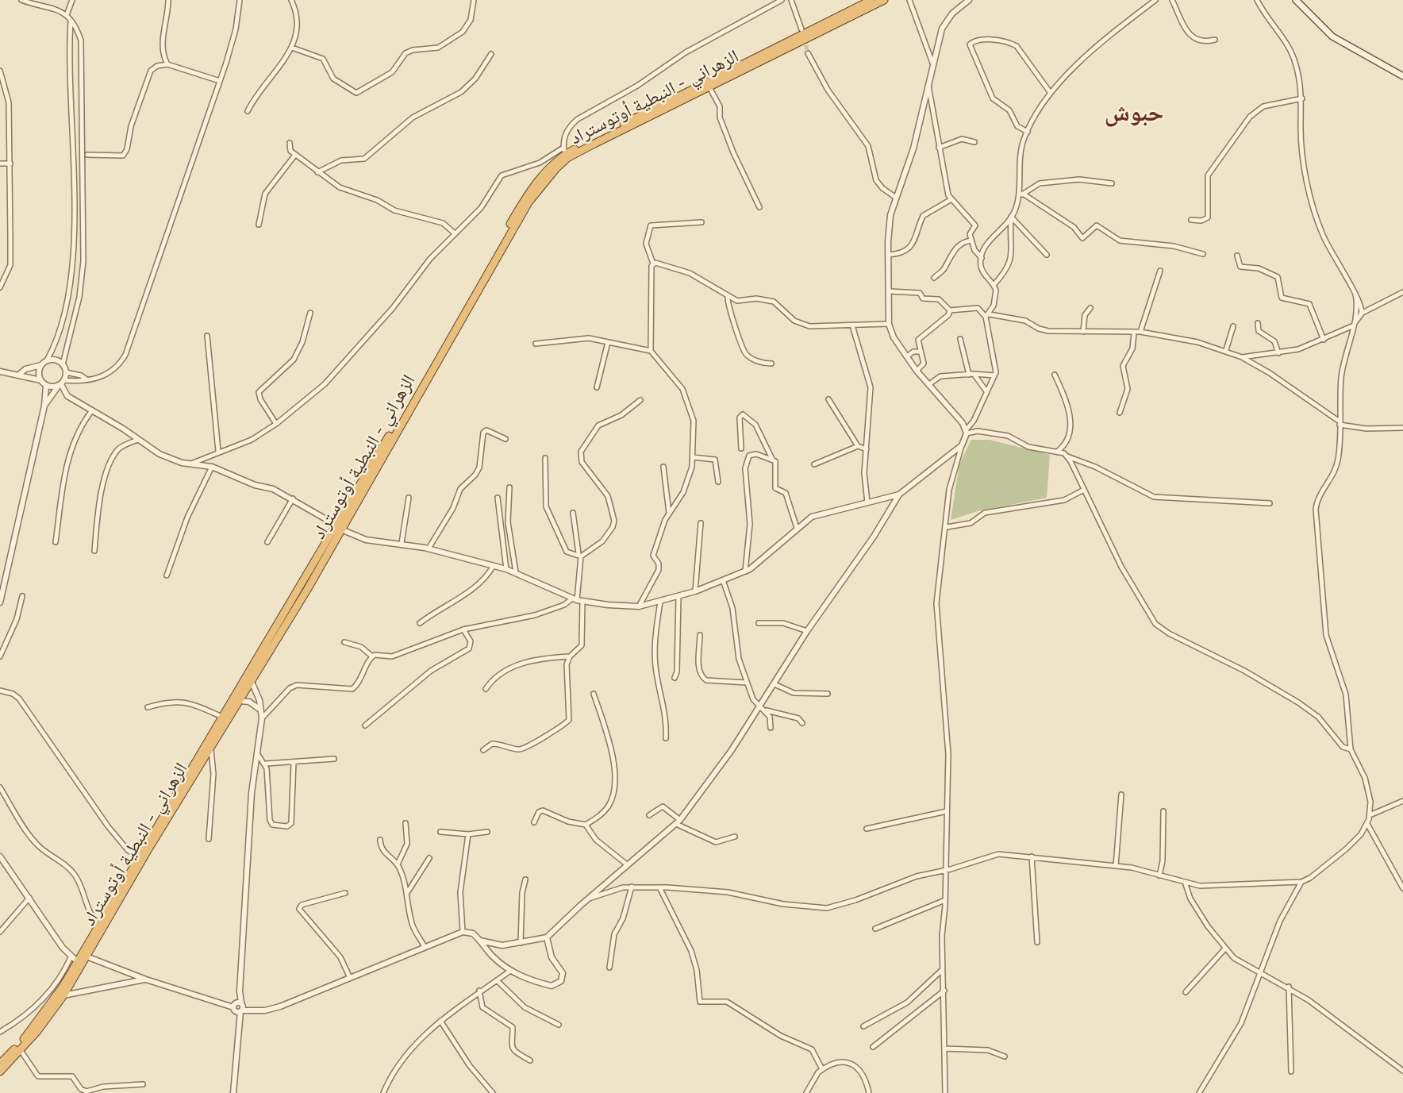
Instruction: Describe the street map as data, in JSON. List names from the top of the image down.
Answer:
{
  "streets": {
    "highway": ["الزهراني - النبطية أوتوستراد"]
  },
  "districts": ["حبوش"]
}
